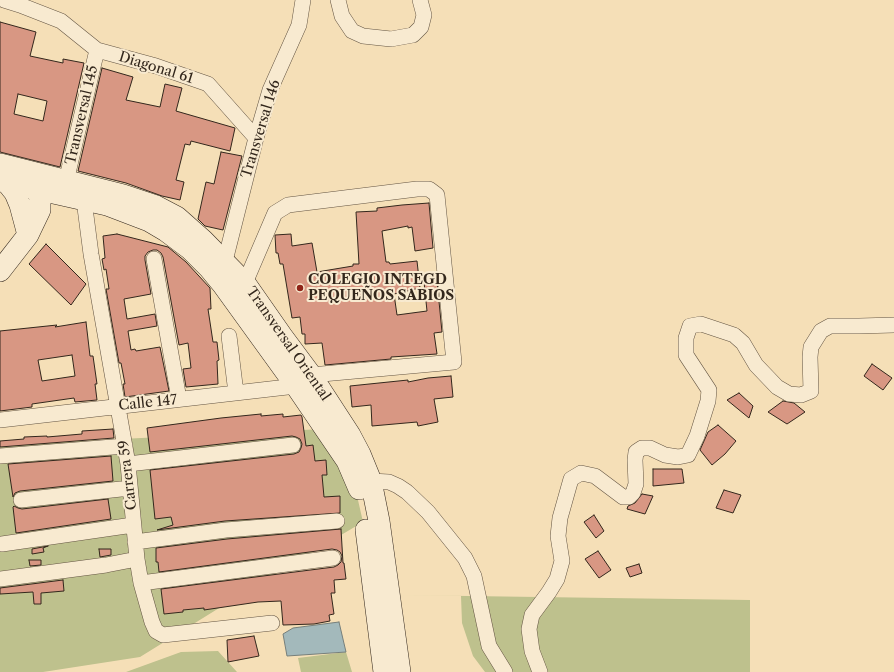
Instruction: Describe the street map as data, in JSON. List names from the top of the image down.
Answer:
{
  "streets": {
    "main road": ["Transversal Oriental"],
    "street": [
      "Diagonal 61",
      "Transversal 145",
      "Transversal 146",
      "Calle 147",
      "Carrera 59"
    ]
  },
  "crossings": [
    ["Diagonal 61", "Transversal 145"],
    ["Diagonal 61", "Transversal 146"],
    ["Transversal 145", "Transversal Oriental"],
    ["Transversal 146", "Transversal Oriental"],
    ["Transversal Oriental", "Calle 147"],
    ["Transversal Oriental", "Carrera 59"],
    ["Calle 147", "Carrera 59"]
  ],
  "places": ["COLEGIO INTEGD PEQUEÑOS SABIOS"]
}
